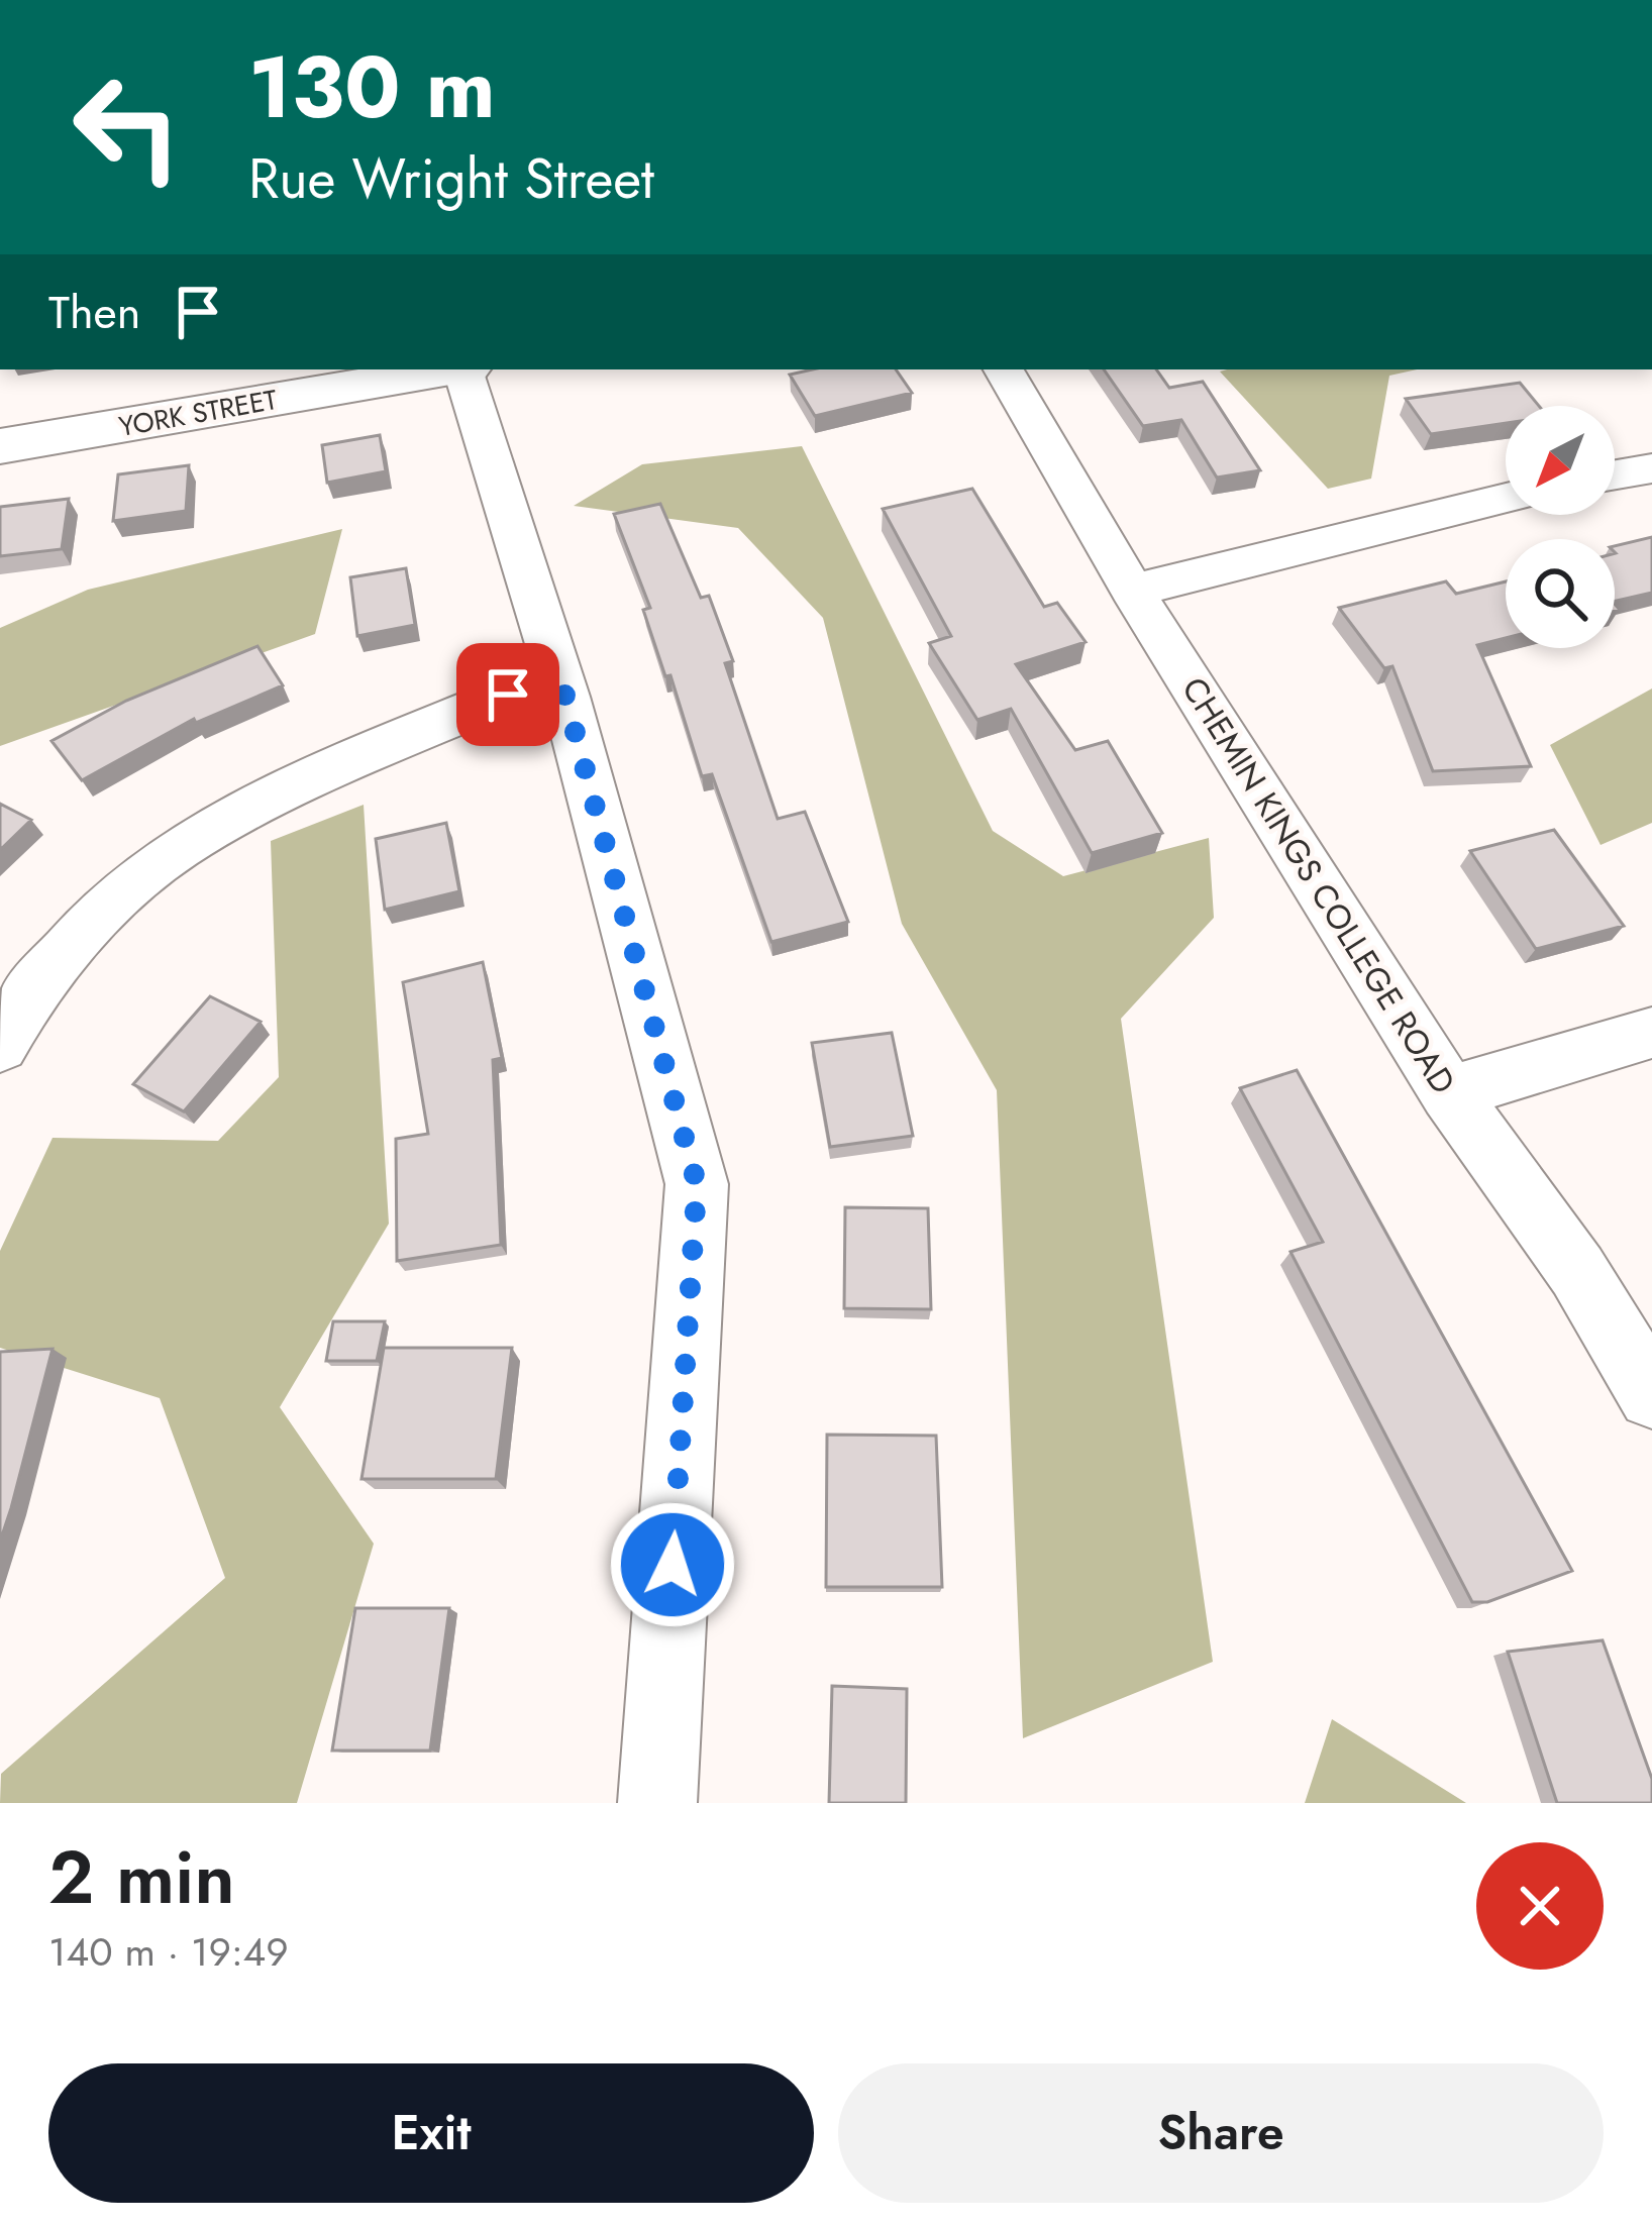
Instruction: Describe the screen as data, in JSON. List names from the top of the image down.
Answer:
{
  "streets": {
    "street": ["YORK STREET", "CHEMIN KINGS COLLEGE ROAD"]
  },
  "north": "bottom left",
  "page": {
    "turn": ["130 m", "Rue Wright Street"],
    "then": "Then",
    "heading": ["2 min", "140 m · 19:49"],
    "buttons": ["Exit", "Share"]
  }
}
